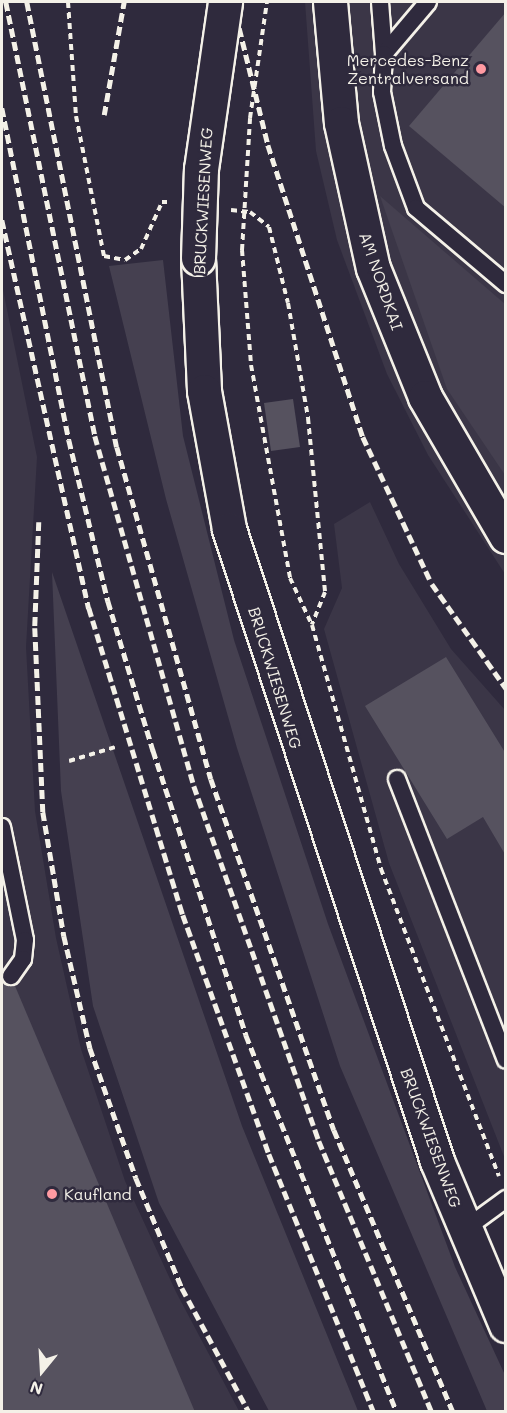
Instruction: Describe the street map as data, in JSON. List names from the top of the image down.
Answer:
{
  "streets": {
    "main road": ["BRUCKWIESENWEG", "AM NORDKAI"]
  },
  "places": ["Mercedes-Benz Zentralversand", "Kaufland"],
  "north": "bottom"
}
